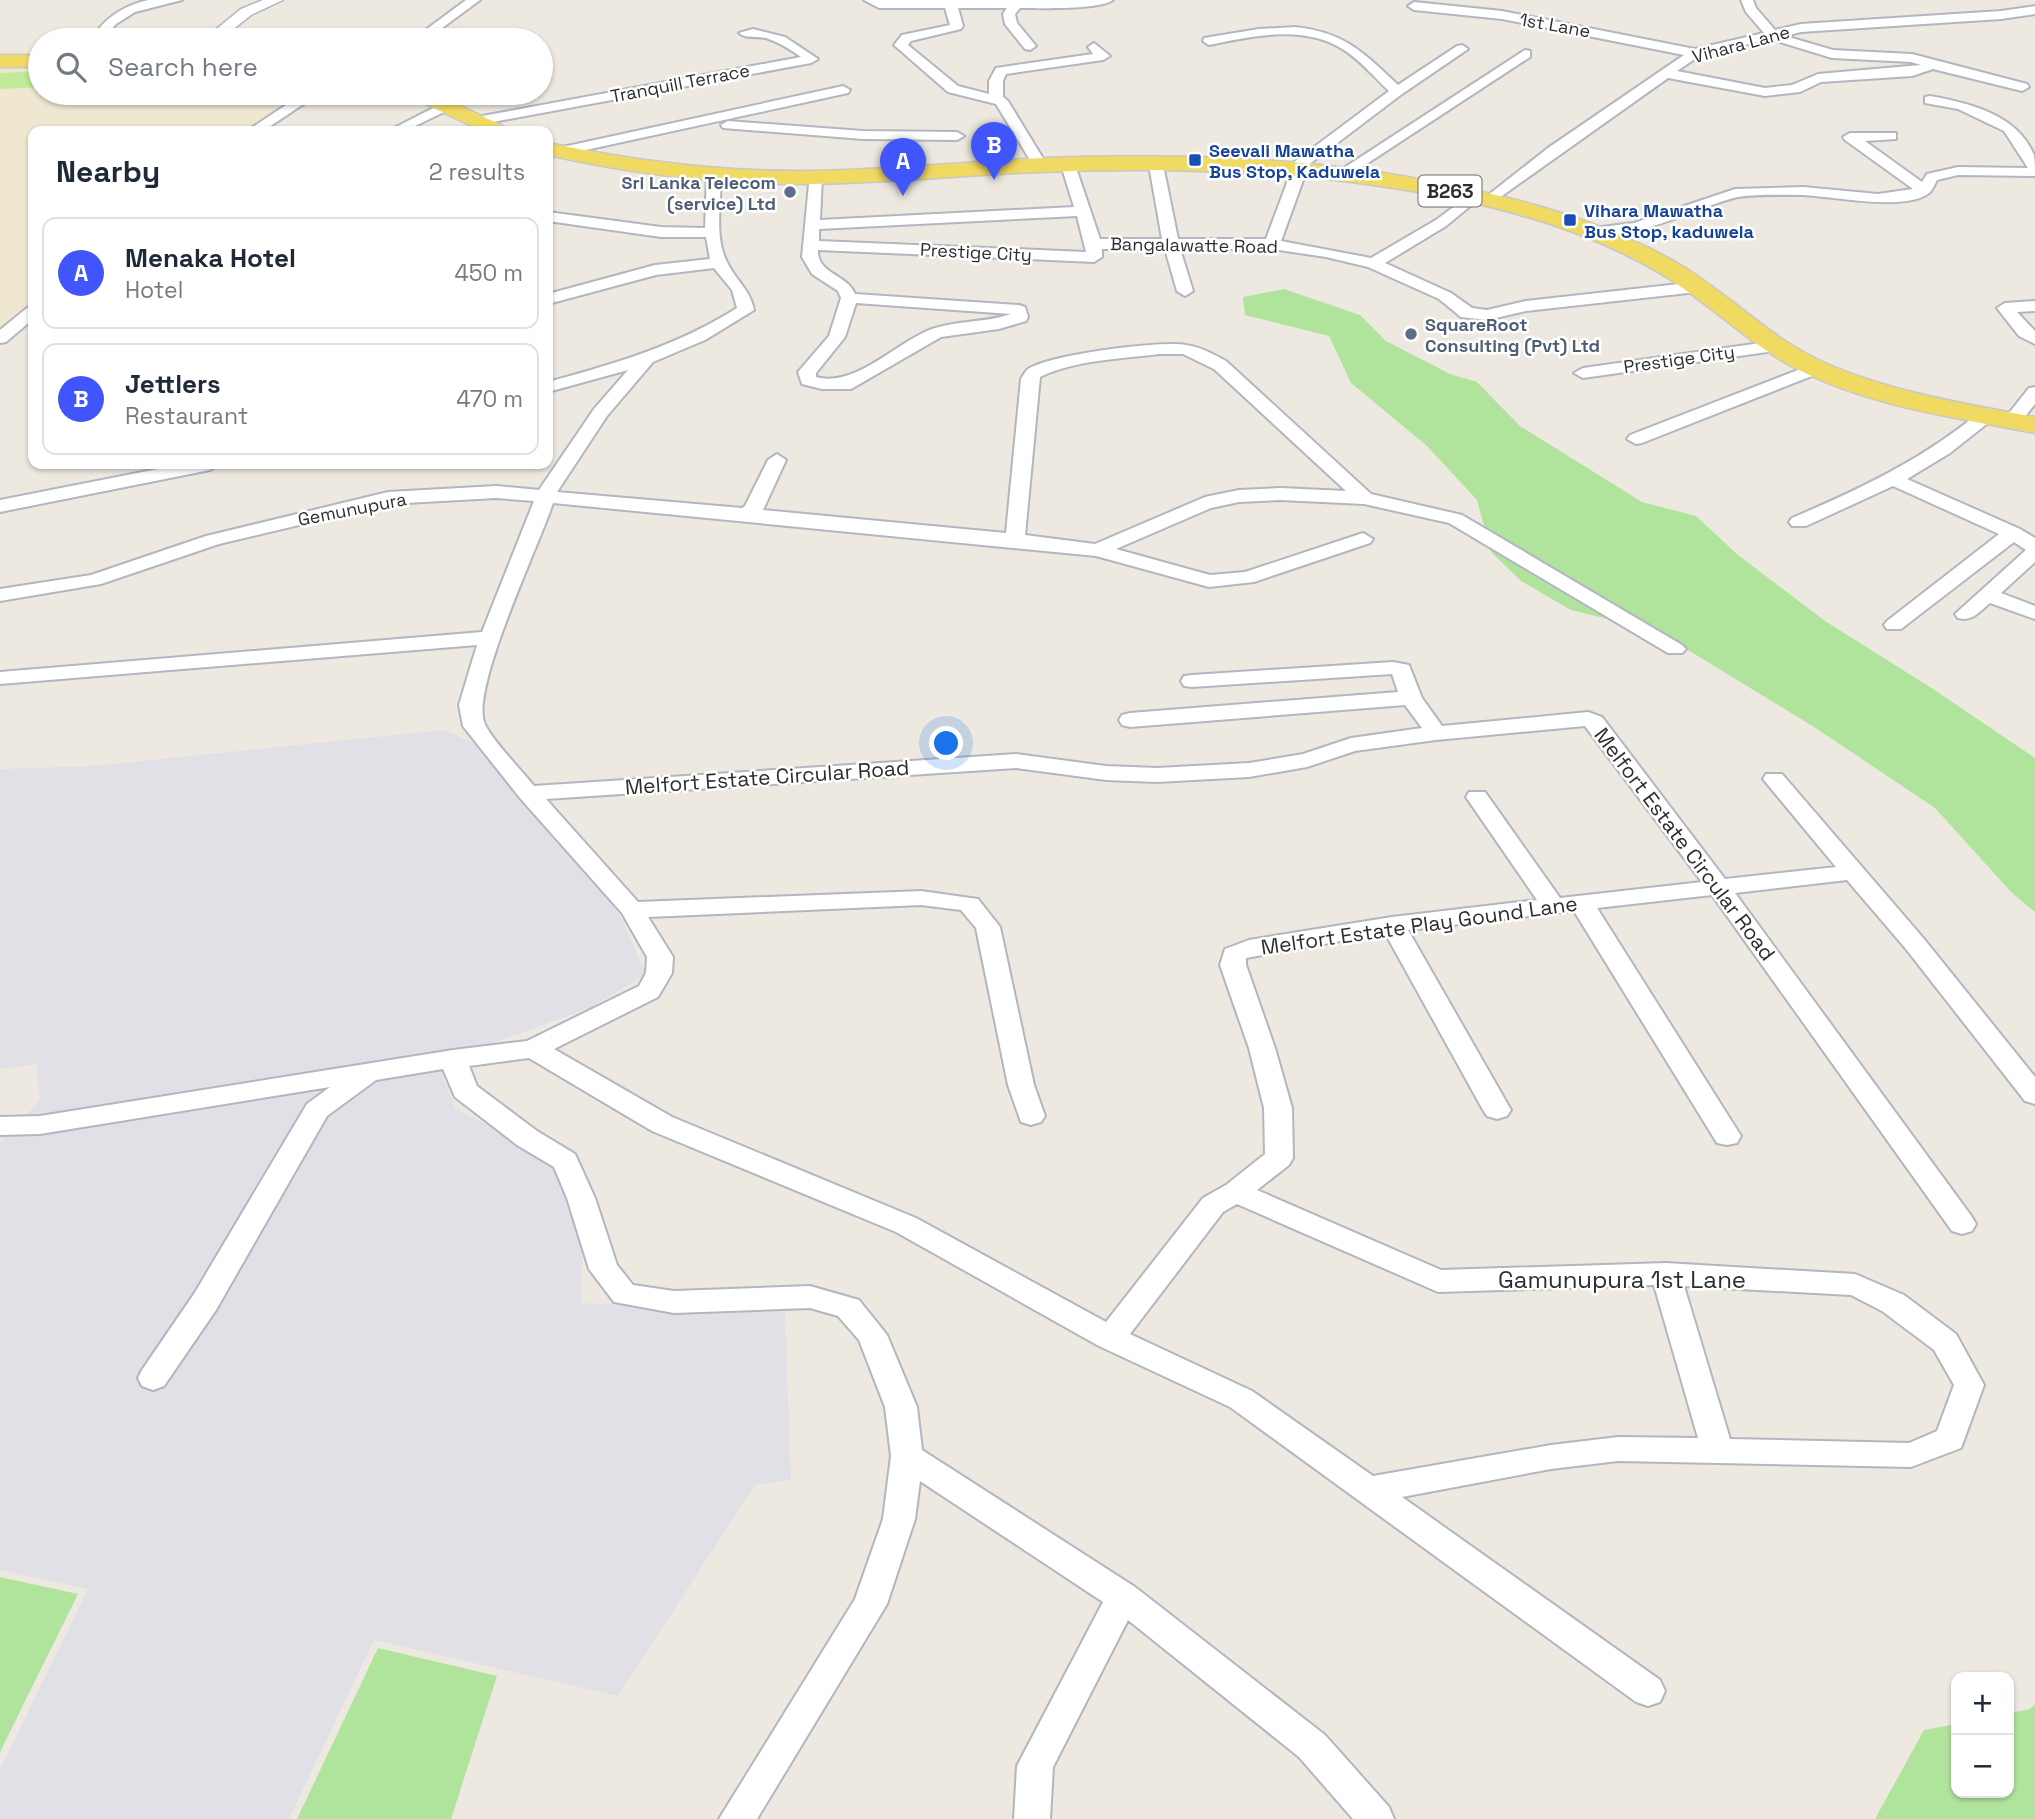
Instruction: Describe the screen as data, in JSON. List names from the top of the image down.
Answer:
{
  "streets": {
    "main road": ["B263"],
    "street": [
      "1st Lane",
      "Vihara Lane",
      "Tranquill Terrace",
      "Bangalawatte Road",
      "Prestige City",
      "Gemunupura",
      "Melfort Estate Circular Road",
      "Melfort Estate Play Gound Lane",
      "Gamunupura 1st Lane"
    ]
  },
  "crossings": [
    ["1st Lane", "Vihara Lane"],
    ["Vihara Lane", "B263"],
    ["B263", "Bangalawatte Road"],
    ["B263", "Prestige City"],
    ["Bangalawatte Road", "Prestige City"],
    ["Melfort Estate Circular Road", "Melfort Estate Play Gound Lane"],
    ["Melfort Estate Play Gound Lane", "Gamunupura 1st Lane"]
  ],
  "places": {
    "transit": ["Seevali Mawatha Bus Stop, Kaduwela", "Vihara Mawatha Bus Stop, kaduwela"],
    "other": ["Sri Lanka Telecom (service) Ltd", "SquareRoot Consulting (Pvt) Ltd"]
  },
  "page": {
    "search": "Search here",
    "pins": ["B", "A"],
    "heading": ["Nearby", "2 results"],
    "list": [
      {
        "mark": "A",
        "name": "Menaka Hotel",
        "note": "Hotel",
        "value": "450 m"
      },
      {
        "mark": "B",
        "name": "Jettlers",
        "note": "Restaurant",
        "value": "470 m"
      }
    ],
    "map_buttons": ["+", "−"]
  }
}
